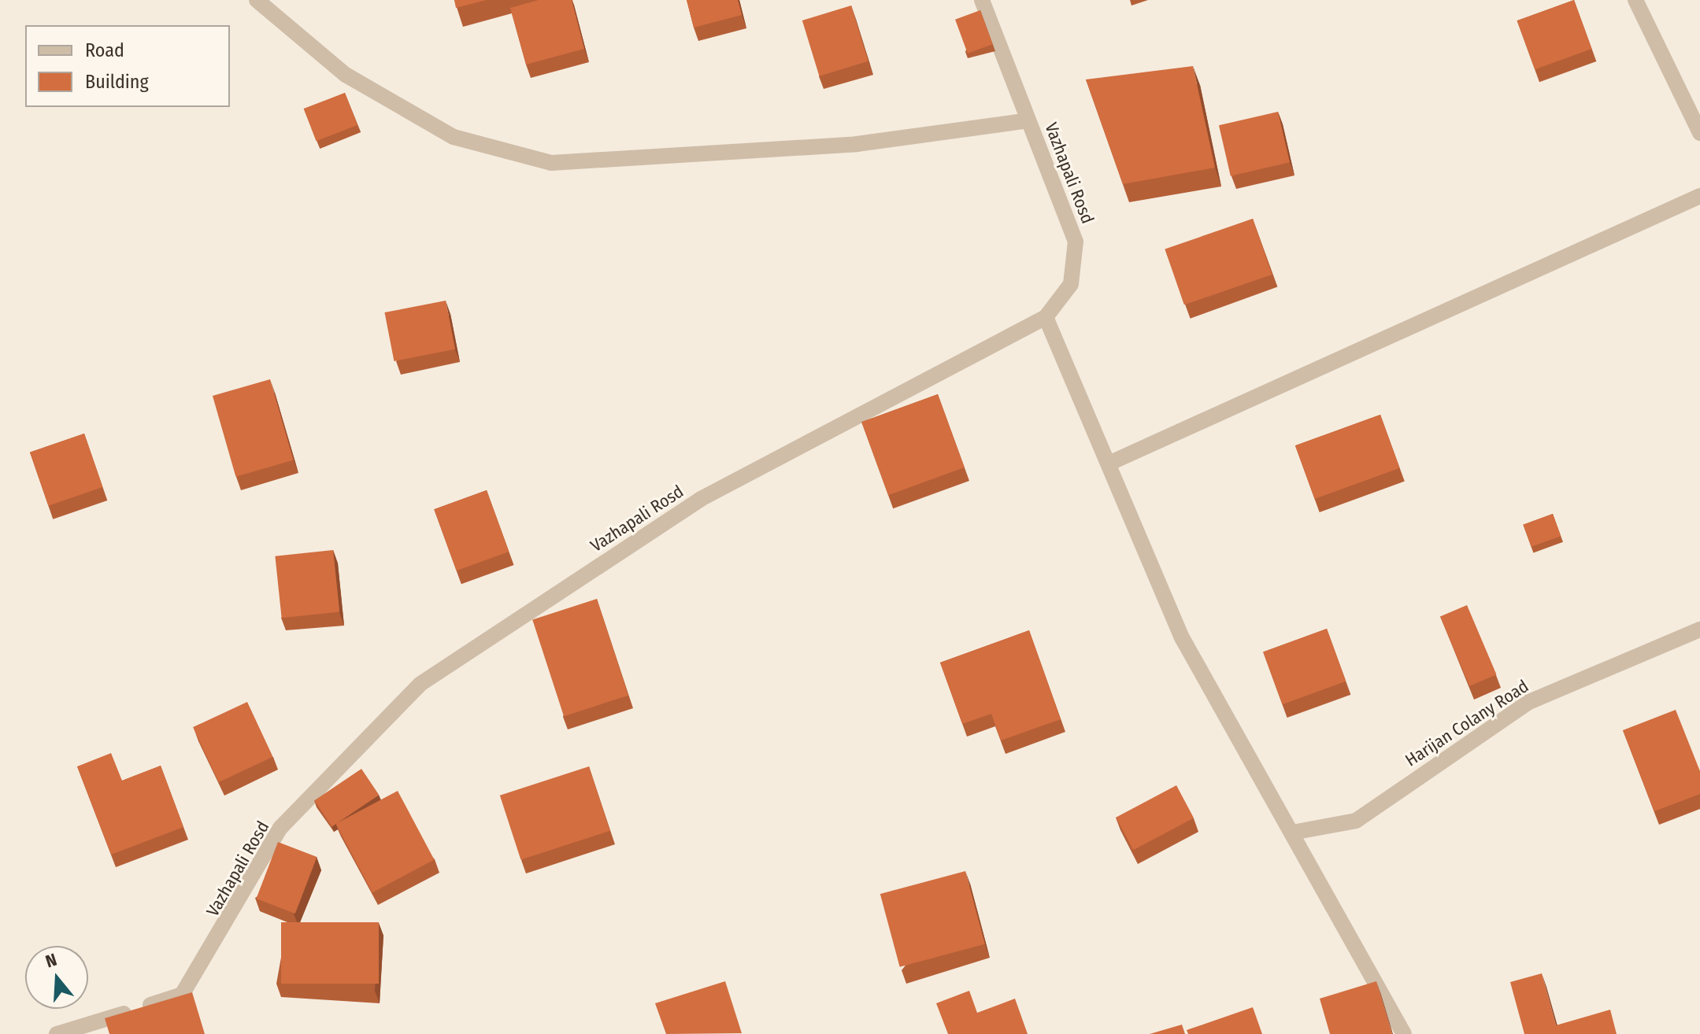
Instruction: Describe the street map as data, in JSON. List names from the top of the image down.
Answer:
{
  "streets": {
    "street": ["Vazhapali Rosd", "Harijan Colany Road"]
  },
  "legend": ["Road", "Building"],
  "north": "top"
}
